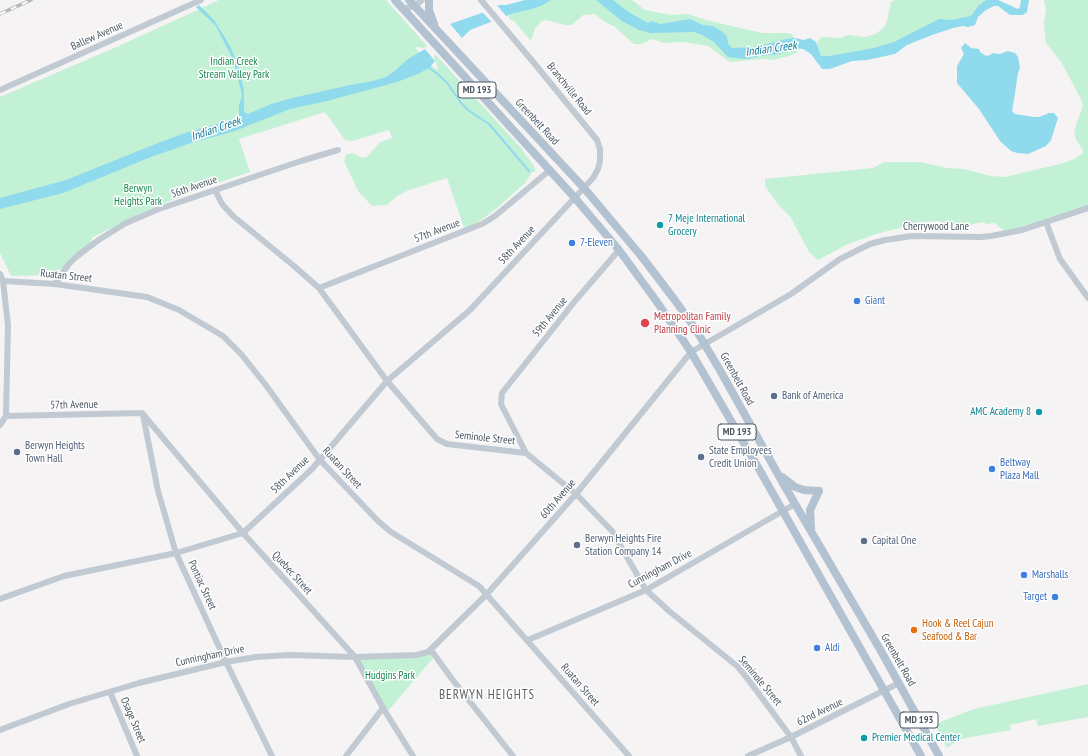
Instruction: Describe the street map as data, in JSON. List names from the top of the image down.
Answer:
{
  "streets": {
    "main road": ["MD 193", "Greenbelt Road"],
    "street": [
      "Ballew Avenue",
      "Branchville Road",
      "56th Avenue",
      "Cherrywood Lane",
      "57th Avenue",
      "58th Avenue",
      "Ruatan Street",
      "59th Avenue",
      "Seminole Street",
      "60th Avenue",
      "Cunningham Drive",
      "Quebec Street",
      "Pontiac Street",
      "62nd Avenue",
      "Osage Street"
    ]
  },
  "crossings": [
    ["Branchville Road", "Greenbelt Road"],
    ["Branchville Road", "58th Avenue"],
    ["Greenbelt Road", "Cherrywood Lane"],
    ["Greenbelt Road", "57th Avenue"],
    ["Greenbelt Road", "58th Avenue"],
    ["Greenbelt Road", "59th Avenue"],
    ["Greenbelt Road", "60th Avenue"],
    ["Greenbelt Road", "Cunningham Drive"],
    ["Greenbelt Road", "62nd Avenue"],
    ["56th Avenue", "Ruatan Street"],
    ["56th Avenue", "Seminole Street"],
    ["Cherrywood Lane", "60th Avenue"],
    ["57th Avenue", "Seminole Street"],
    ["57th Avenue", "Quebec Street"],
    ["57th Avenue", "Pontiac Street"],
    ["58th Avenue", "Ruatan Street"],
    ["58th Avenue", "Seminole Street"],
    ["58th Avenue", "Quebec Street"],
    ["58th Avenue", "Pontiac Street"],
    ["Ruatan Street", "60th Avenue"],
    ["Ruatan Street", "Cunningham Drive"],
    ["59th Avenue", "Seminole Street"],
    ["Seminole Street", "60th Avenue"],
    ["Seminole Street", "Cunningham Drive"],
    ["Seminole Street", "62nd Avenue"],
    ["60th Avenue", "Cunningham Drive"],
    ["Cunningham Drive", "Quebec Street"],
    ["Cunningham Drive", "Pontiac Street"],
    ["Cunningham Drive", "Osage Street"],
    ["Quebec Street", "Pontiac Street"]
  ],
  "districts": ["BERWYN HEIGHTS"],
  "water": ["Indian Creek"],
  "parks": ["Indian Creek Stream Valley Park", "Berwyn Heights Park", "Hudgins Park"],
  "places": [
    "7 Meje International Grocery",
    "7-Eleven",
    "Giant",
    "Metropolitan Family Planning Clinic",
    "Bank of America",
    "AMC Academy 8",
    "Berwyn Heights Town Hall",
    "State Employees Credit Union",
    "Beltway Plaza Mall",
    "Capital One",
    "Berwyn Heights Fire Station Company 14",
    "Marshalls",
    "Target",
    "Hook & Reel Cajun Seafood & Bar",
    "Aldi",
    "Premier Medical Center"
  ]
}
